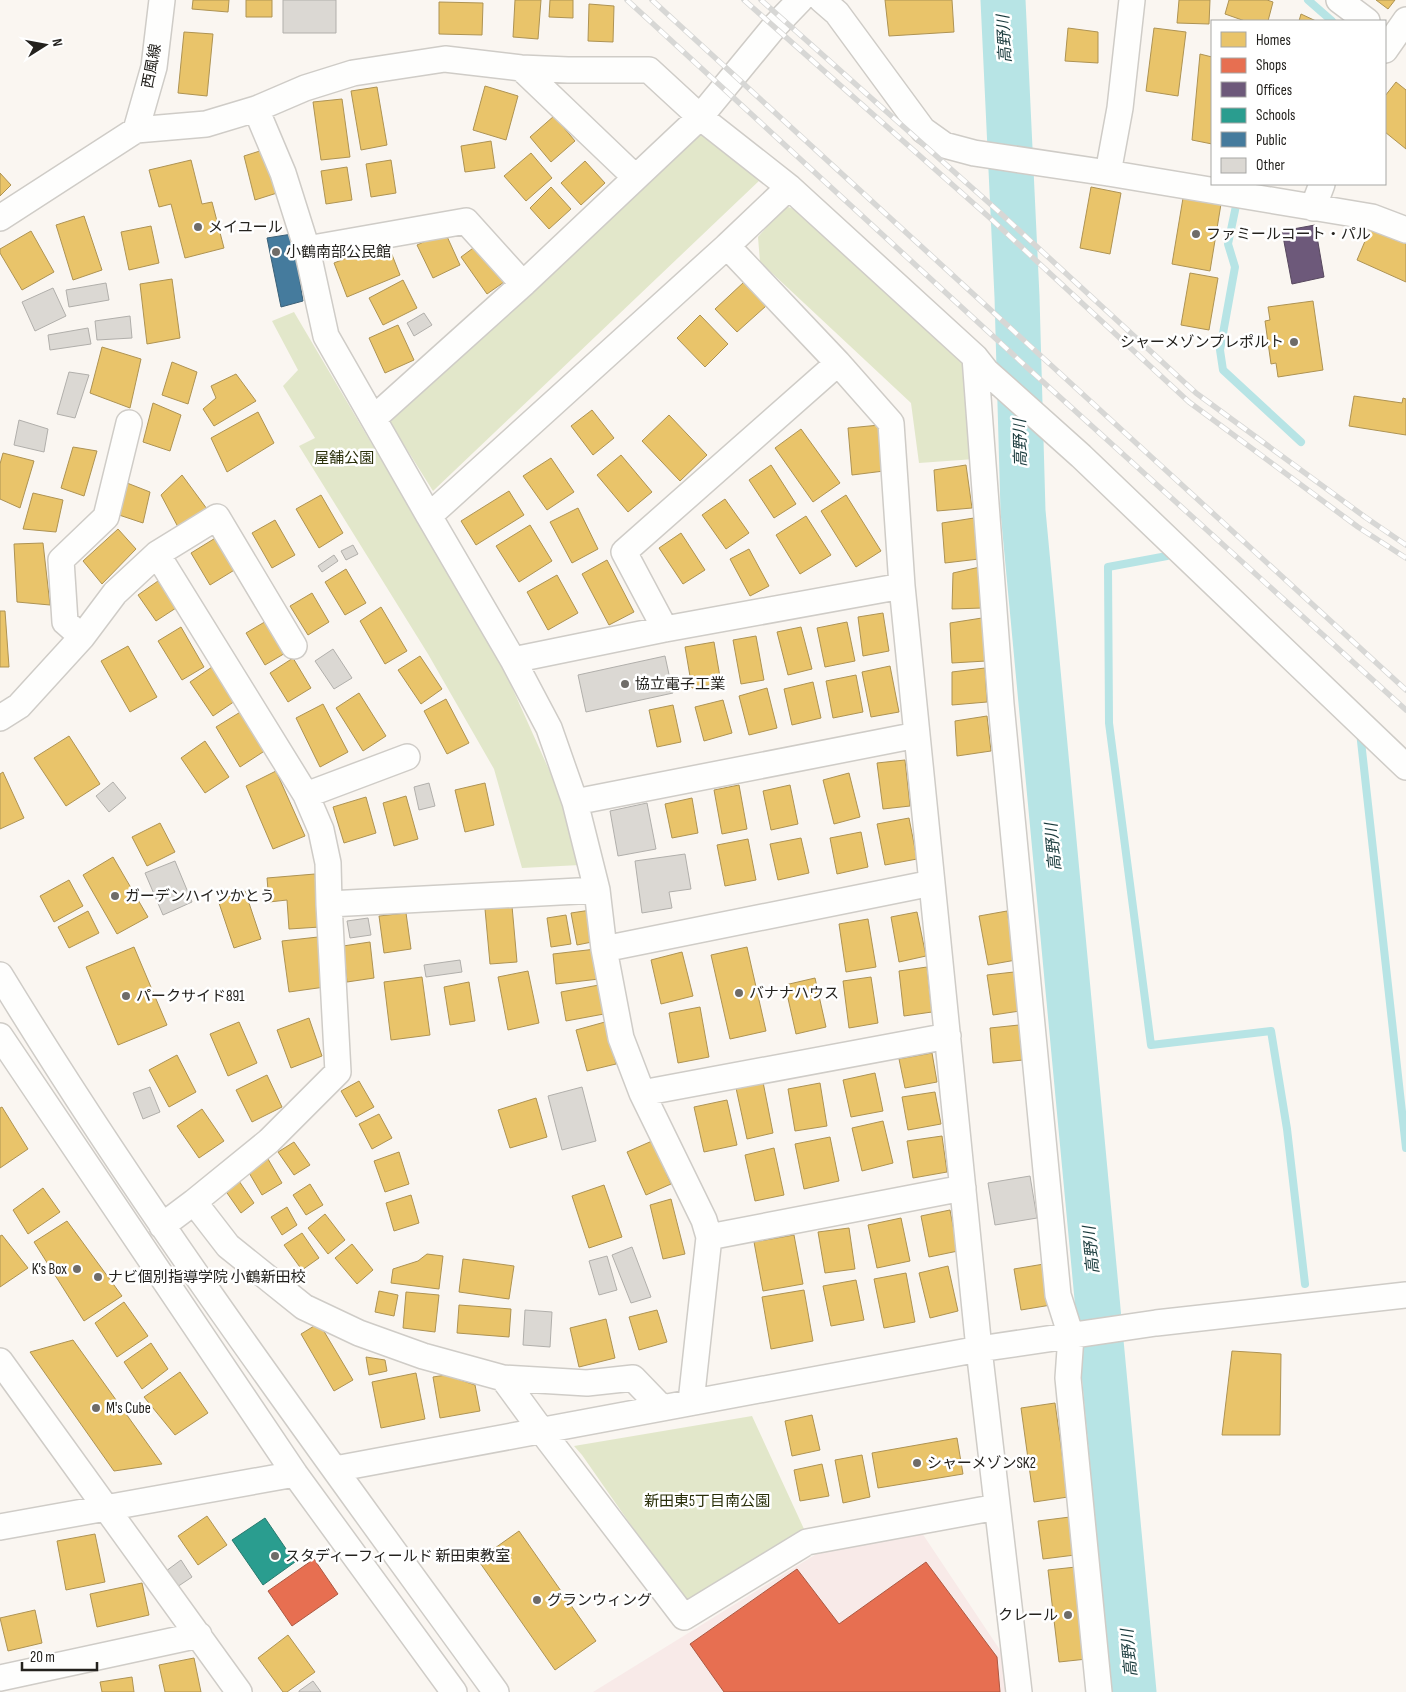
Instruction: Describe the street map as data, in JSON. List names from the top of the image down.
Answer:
{
  "streets": {
    "street": ["西風線"]
  },
  "water": ["高野川"],
  "parks": ["屋舗公園", "新田東5丁目南公園"],
  "places": [
    "メイユール",
    "ファミールコート・パル",
    "小鶴南部公民館",
    "シャーメゾンプレポルト",
    "協立電子工業",
    "ガーデンハイツかとう",
    "バナナハウス",
    "パークサイド891",
    "K's Box",
    "ナビ個別指導学院 小鶴新田校",
    "M's Cube",
    "シャーメゾンSK2",
    "スタディーフィールド 新田東教室",
    "グランウィング",
    "クレール"
  ],
  "legend": [
    "Homes",
    "Shops",
    "Offices",
    "Schools",
    "Public",
    "Other"
  ],
  "scale_bar": "20 m",
  "north": "right"
}
